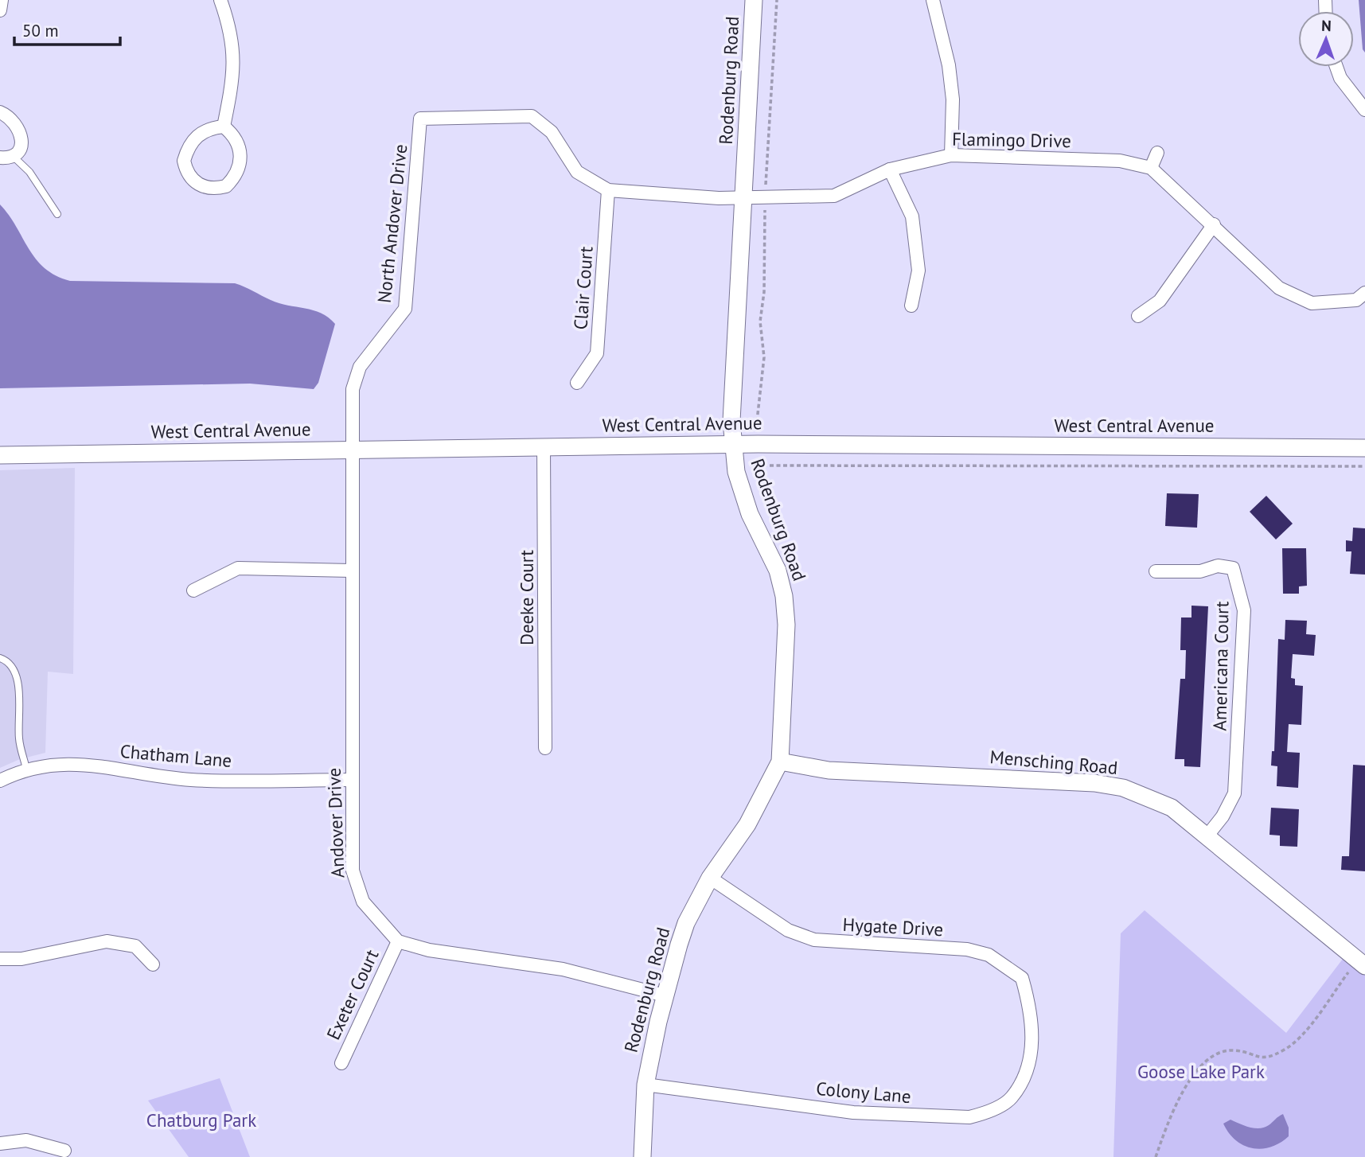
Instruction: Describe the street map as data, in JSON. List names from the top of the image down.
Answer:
{
  "streets": {
    "street": [
      "Rodenburg Road",
      "Flamingo Drive",
      "North Andover Drive",
      "Clair Court",
      "West Central Avenue",
      "Deeke Court",
      "Americana Court",
      "Chatham Lane",
      "Mensching Road",
      "Andover Drive",
      "Hygate Drive",
      "Exeter Court",
      "Colony Lane"
    ]
  },
  "crossings": [
    ["Rodenburg Road", "Flamingo Drive"],
    ["Rodenburg Road", "West Central Avenue"],
    ["Rodenburg Road", "Mensching Road"],
    ["Rodenburg Road", "Hygate Drive"],
    ["Rodenburg Road", "Colony Lane"],
    ["Flamingo Drive", "North Andover Drive"],
    ["Flamingo Drive", "Clair Court"],
    ["North Andover Drive", "Clair Court"],
    ["North Andover Drive", "West Central Avenue"],
    ["North Andover Drive", "Andover Drive"],
    ["West Central Avenue", "Deeke Court"],
    ["West Central Avenue", "Andover Drive"],
    ["Americana Court", "Mensching Road"],
    ["Chatham Lane", "Andover Drive"],
    ["Andover Drive", "Exeter Court"],
    ["Hygate Drive", "Colony Lane"]
  ],
  "parks": ["Goose Lake Park", "Chatburg Park"],
  "scale_bar": "50 m",
  "north": "top"
}
